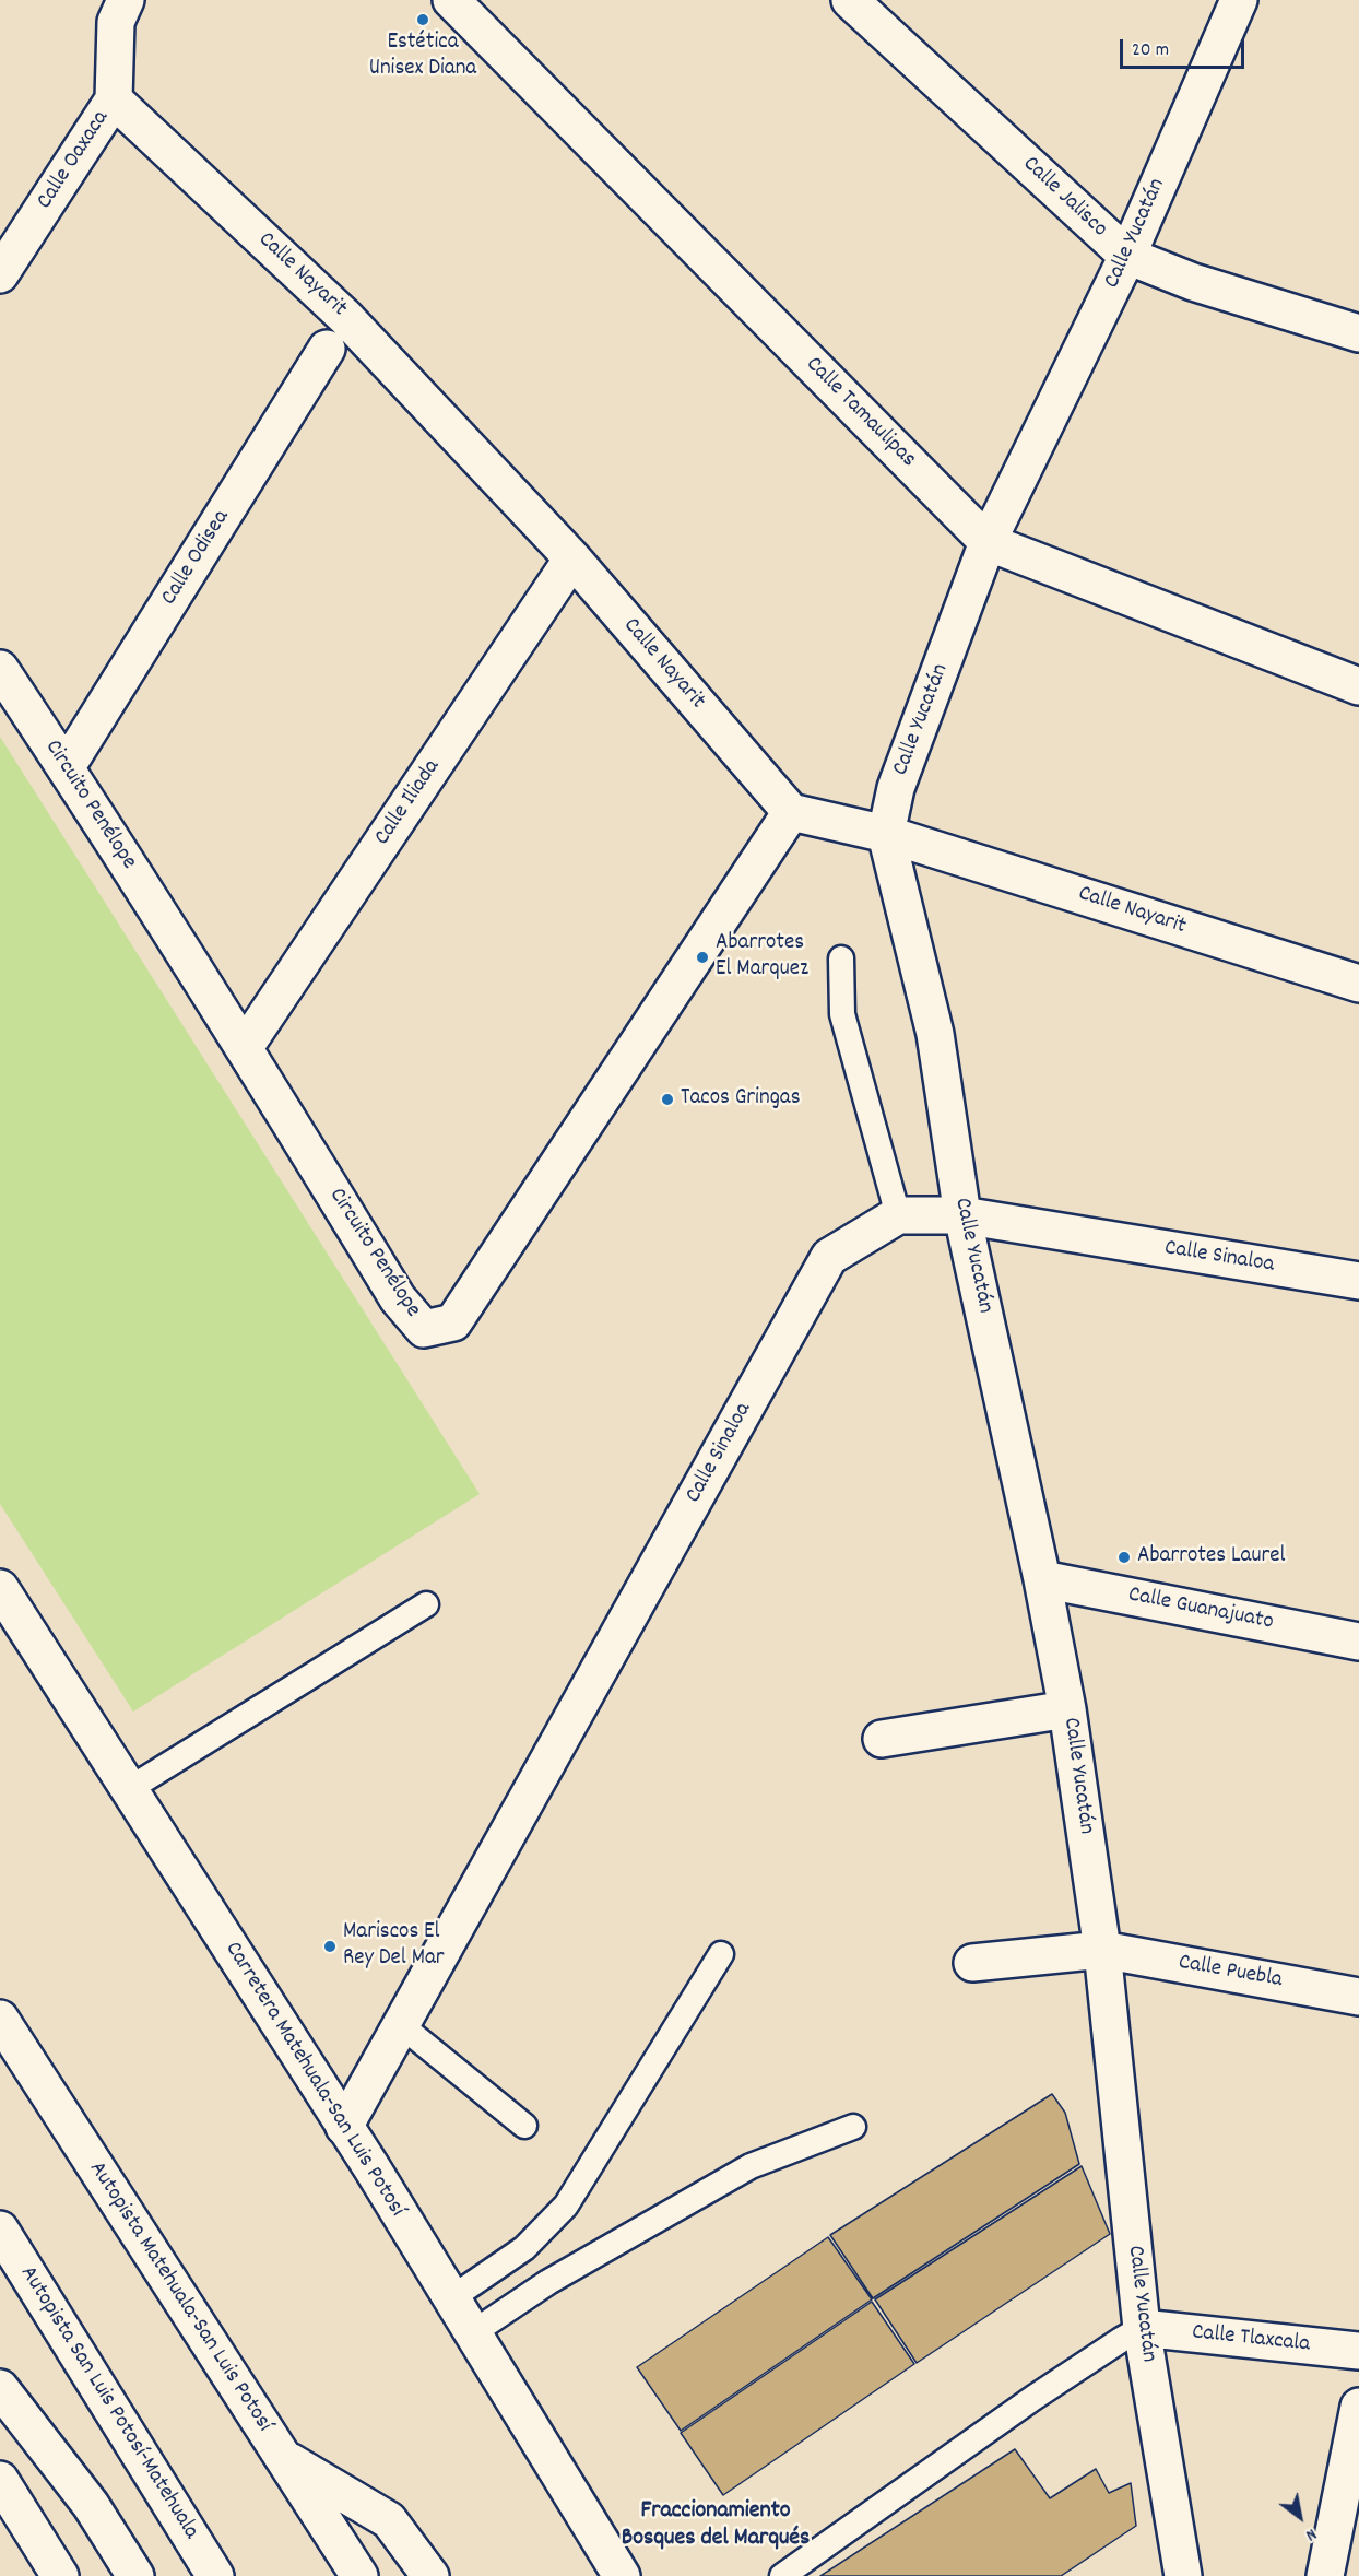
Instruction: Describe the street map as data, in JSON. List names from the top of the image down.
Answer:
{
  "streets": {
    "main road": [
      "Calle Oaxaca",
      "Calle Jalisco",
      "Calle Yucatán",
      "Calle Nayarit",
      "Calle Tamaulipas",
      "Calle Odisea",
      "Calle Iliada",
      "Circuito Penélope",
      "Calle Sinaloa",
      "Calle Guanajuato",
      "Calle Puebla",
      "Carretera Matehuala-San Luis Potosí",
      "Autopista Matehuala-San Luis Potosí",
      "Calle Tlaxcala",
      "Autopista San Luis Potosí-Matehuala"
    ]
  },
  "crossings": [
    ["Calle Oaxaca", "Calle Nayarit"],
    ["Calle Jalisco", "Calle Yucatán"],
    ["Calle Yucatán", "Calle Nayarit"],
    ["Calle Yucatán", "Calle Tamaulipas"],
    ["Calle Yucatán", "Calle Sinaloa"],
    ["Calle Yucatán", "Calle Guanajuato"],
    ["Calle Yucatán", "Calle Puebla"],
    ["Calle Yucatán", "Calle Tlaxcala"],
    ["Calle Nayarit", "Calle Iliada"],
    ["Calle Nayarit", "Circuito Penélope"],
    ["Calle Odisea", "Circuito Penélope"],
    ["Calle Iliada", "Circuito Penélope"],
    ["Calle Sinaloa", "Carretera Matehuala-San Luis Potosí"]
  ],
  "districts": ["Fraccionamiento Bosques del Marqués"],
  "places": [
    "Estética Unisex Diana",
    "Abarrotes El Marquez",
    "Tacos Gringas",
    "Abarrotes Laurel",
    "Mariscos El Rey Del Mar"
  ],
  "scale_bar": "20 m",
  "north": "bottom right"
}
